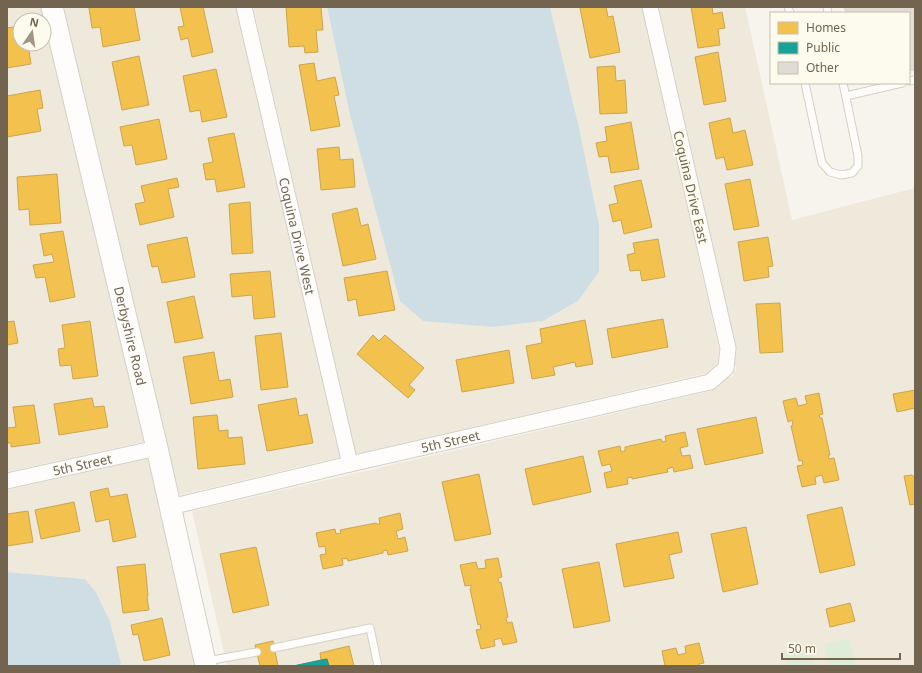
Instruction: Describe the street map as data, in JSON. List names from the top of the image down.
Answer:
{
  "streets": {
    "street": [
      "Coquina Drive East",
      "Coquina Drive West",
      "Derbyshire Road",
      "5th Street"
    ]
  },
  "crossings": [
    ["Coquina Drive East", "5th Street"],
    ["Coquina Drive West", "5th Street"],
    ["Derbyshire Road", "5th Street"]
  ],
  "legend": ["Homes", "Public", "Other"],
  "scale_bar": "50 m",
  "north": "top"
}
